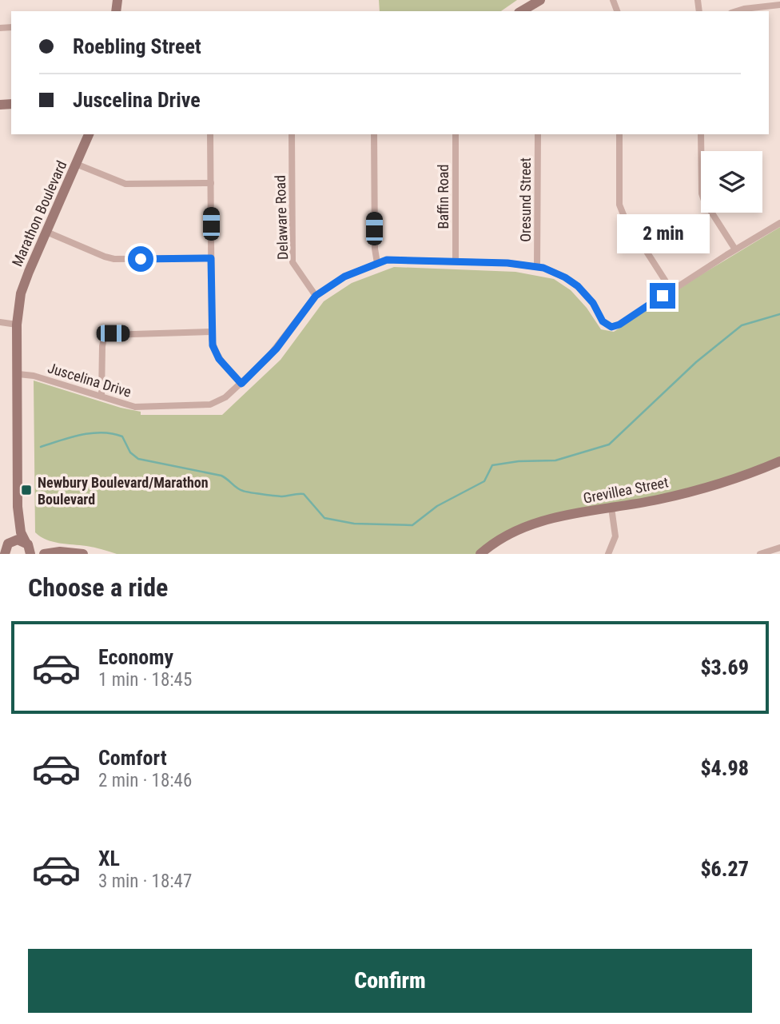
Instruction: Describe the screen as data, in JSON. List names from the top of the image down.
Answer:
{
  "streets": {
    "street": [
      "Baffin Road",
      "Oresund Street",
      "Marathon Boulevard",
      "Delaware Road",
      "Juscelina Drive",
      "Grevillea Street"
    ]
  },
  "crossings": [
    ["Baffin Road", "Juscelina Drive"],
    ["Oresund Street", "Juscelina Drive"],
    ["Marathon Boulevard", "Juscelina Drive"],
    ["Delaware Road", "Juscelina Drive"]
  ],
  "places": {
    "transit": ["Newbury Boulevard/Marathon Boulevard"]
  },
  "page": {
    "banner": ["Roebling Street", "Juscelina Drive"],
    "bubble": "2 min",
    "heading": "Choose a ride",
    "list": [
      {
        "name": "Economy",
        "note": "1 min · 18:45",
        "value": "$3.69"
      },
      {
        "name": "Comfort",
        "note": "2 min · 18:46",
        "value": "$4.98"
      },
      {
        "name": "XL",
        "note": "3 min · 18:47",
        "value": "$6.27"
      }
    ],
    "buttons": "Confirm"
  }
}
